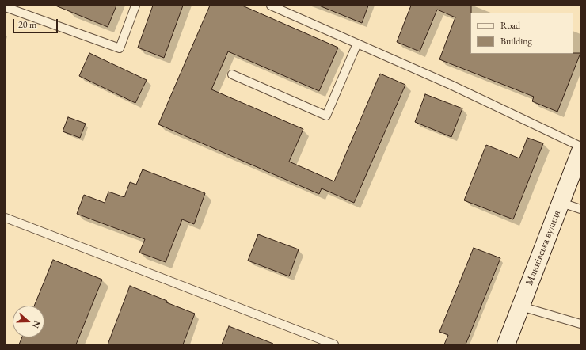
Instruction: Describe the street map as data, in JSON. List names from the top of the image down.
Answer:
{
  "streets": {
    "main road": ["Млинівська вулиця"]
  },
  "legend": ["Road", "Building"],
  "scale_bar": "20 m",
  "north": "right"
}
